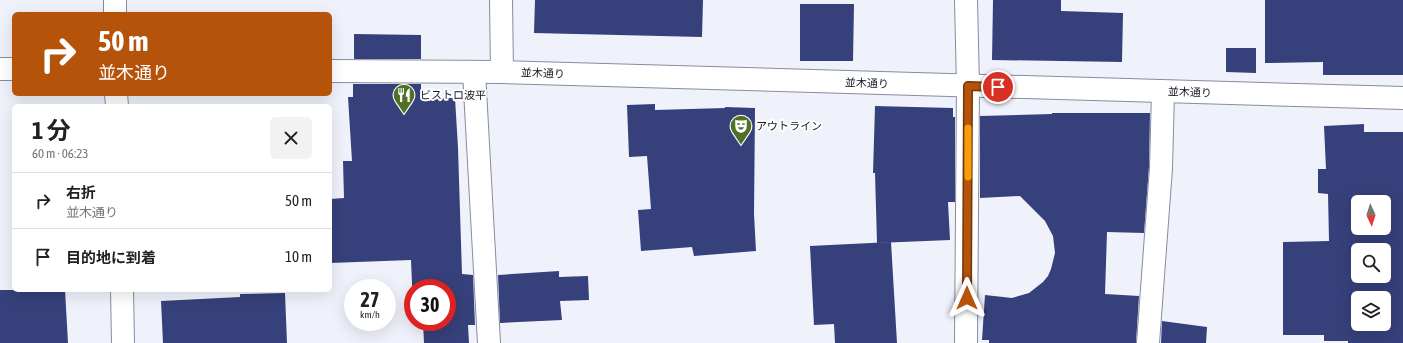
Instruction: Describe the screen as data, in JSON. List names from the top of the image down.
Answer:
{
  "streets": {
    "street": ["並木通り"]
  },
  "places": {
    "restaurant": ["ビストロ波平"],
    "theatre": ["アウトライン"]
  },
  "north": "bottom",
  "page": {
    "turn": ["50 m", "並木通り"],
    "heading": ["1 分", "60 m · 06:23"],
    "list": [
      {
        "name": "右折",
        "note": "並木通り",
        "value": "50 m"
      },
      {
        "name": "目的地に到着",
        "value": "10 m"
      }
    ],
    "speed": "27 km/h",
    "limit": "30"
  }
}
